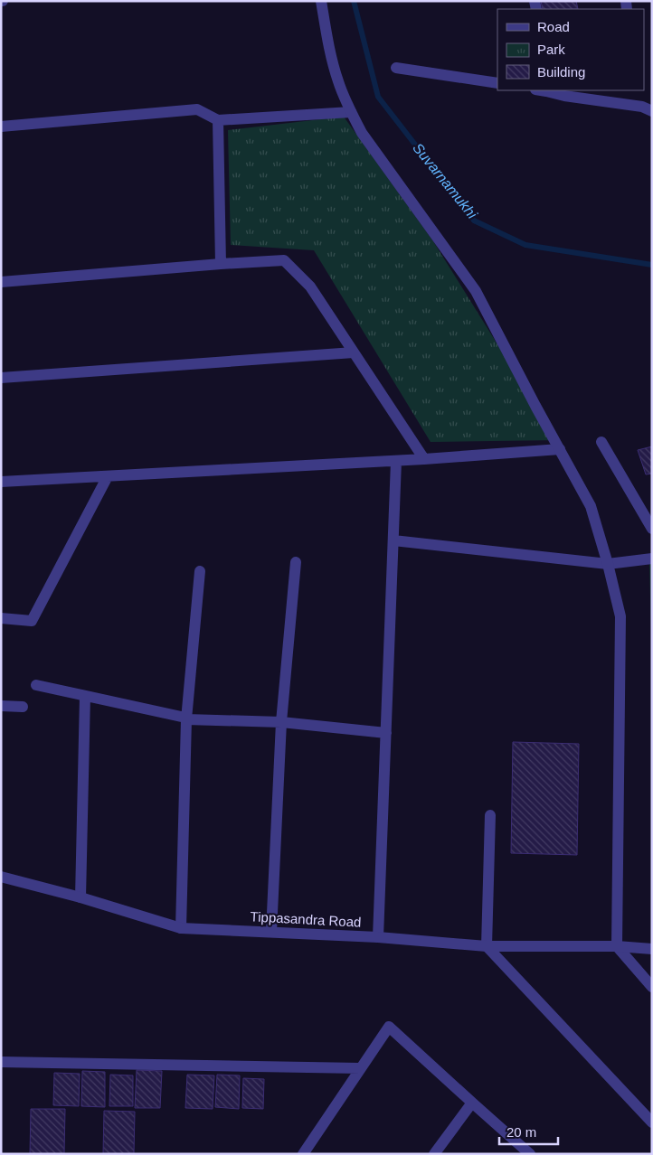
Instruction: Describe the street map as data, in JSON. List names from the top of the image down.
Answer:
{
  "streets": {
    "street": ["Tippasandra Road"]
  },
  "water": ["Suvarnamukhi"],
  "legend": ["Road", "Park", "Building"],
  "scale_bar": "20 m"
}
